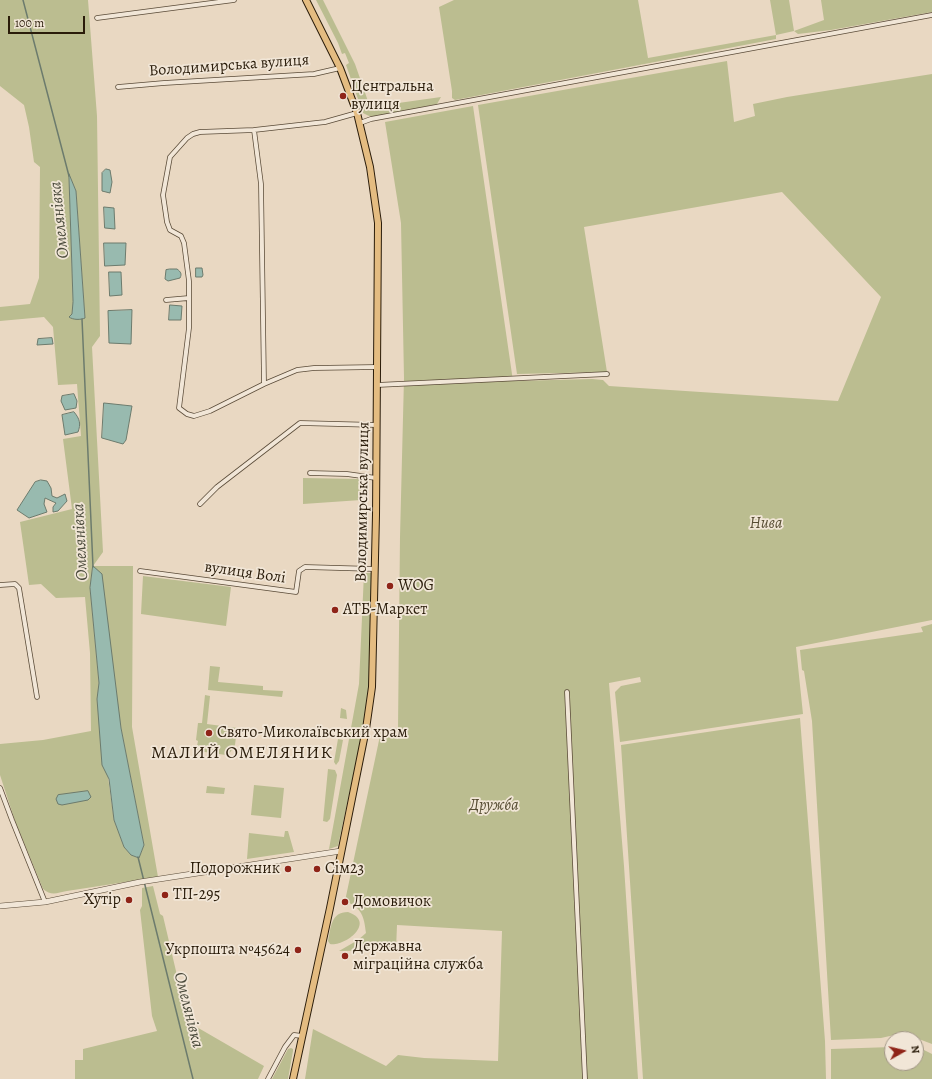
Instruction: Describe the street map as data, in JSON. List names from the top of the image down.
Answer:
{
  "streets": {
    "main road": ["Володимирська вулиця"],
    "street": ["вулиця Волі"]
  },
  "crossings": [
    ["Володимирська вулиця", "вулиця Волі"]
  ],
  "districts": ["МАЛИЙ ОМЕЛЯНИК"],
  "water": ["Омелянівка"],
  "parks": ["Нива", "Дружба"],
  "places": [
    "Центральна вулиця",
    "WOG",
    "АТБ-Маркет",
    "Свято-Миколаївський храм",
    "Подорожник",
    "Сім23",
    "ТП-295",
    "Хутір",
    "Домовичок",
    "Укрпошта №45624",
    "Державна міграційна служба"
  ],
  "scale_bar": "100 m",
  "north": "right"
}
